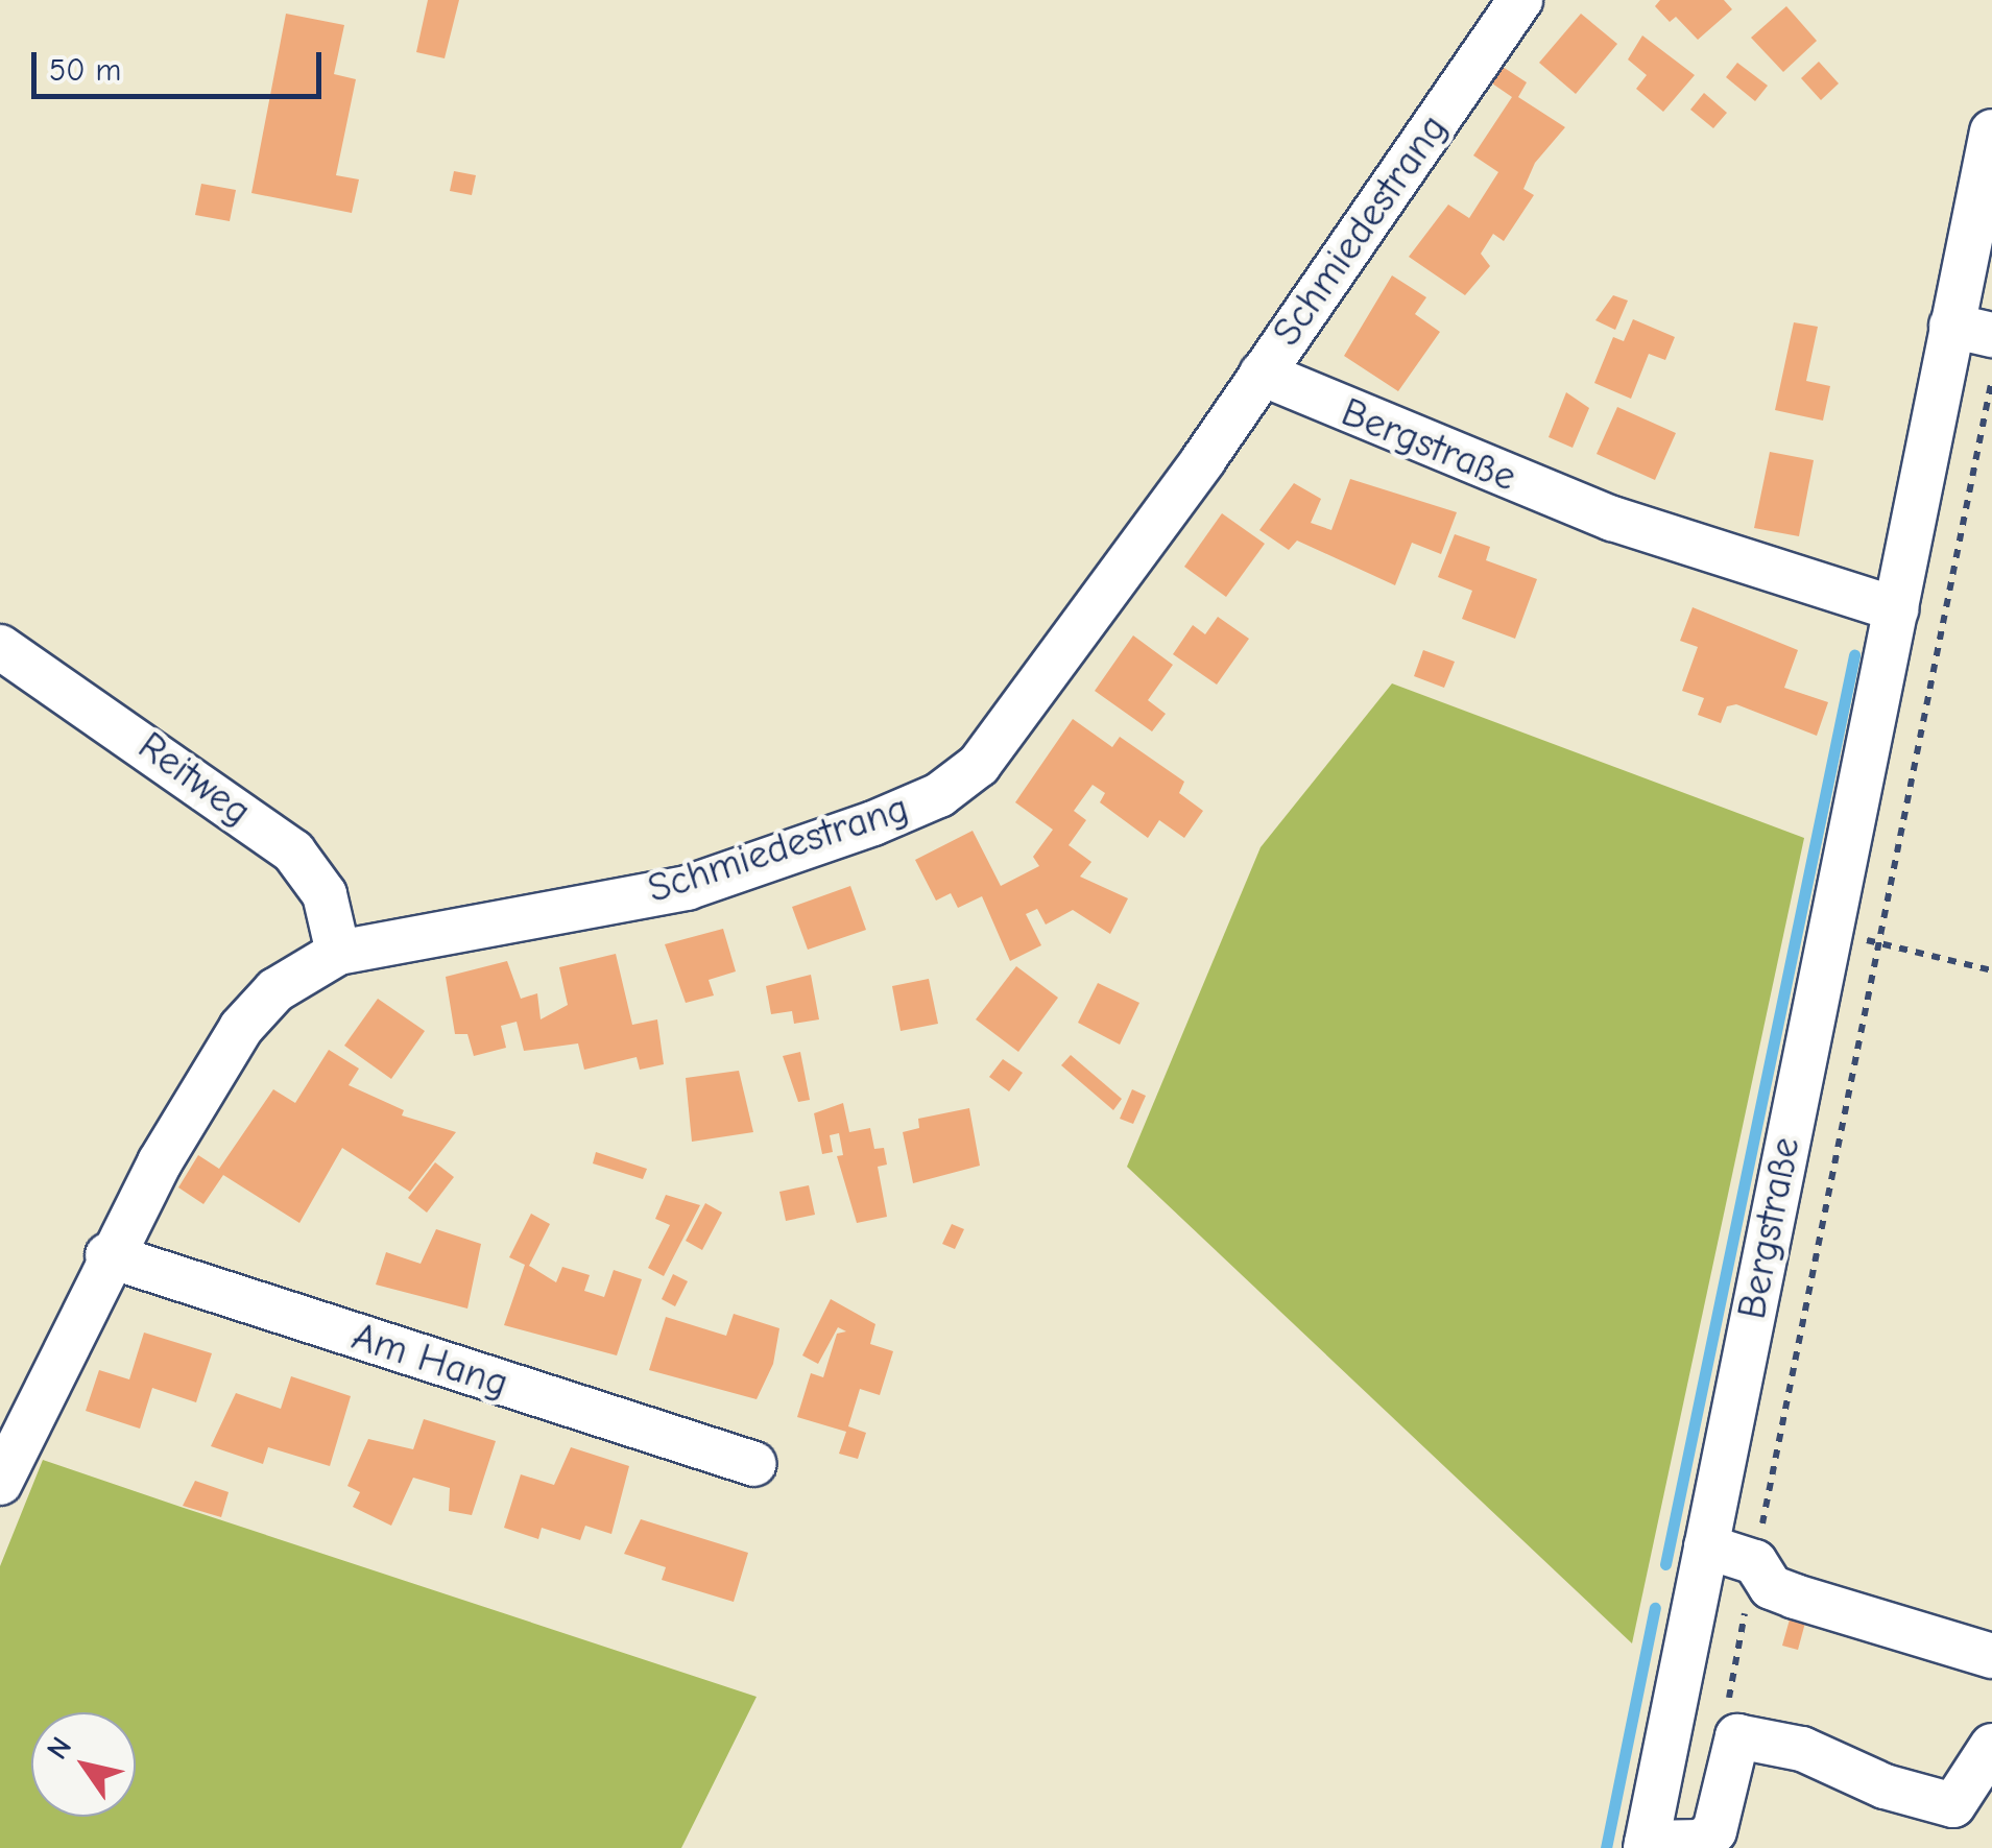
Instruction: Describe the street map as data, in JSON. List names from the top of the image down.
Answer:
{
  "streets": {
    "street": [
      "Schmiedestrang",
      "Bergstraße",
      "Reitweg",
      "Am Hang"
    ]
  },
  "crossings": [
    ["Schmiedestrang", "Bergstraße"],
    ["Schmiedestrang", "Reitweg"],
    ["Schmiedestrang", "Am Hang"]
  ],
  "scale_bar": "50 m",
  "north": "top left"
}
